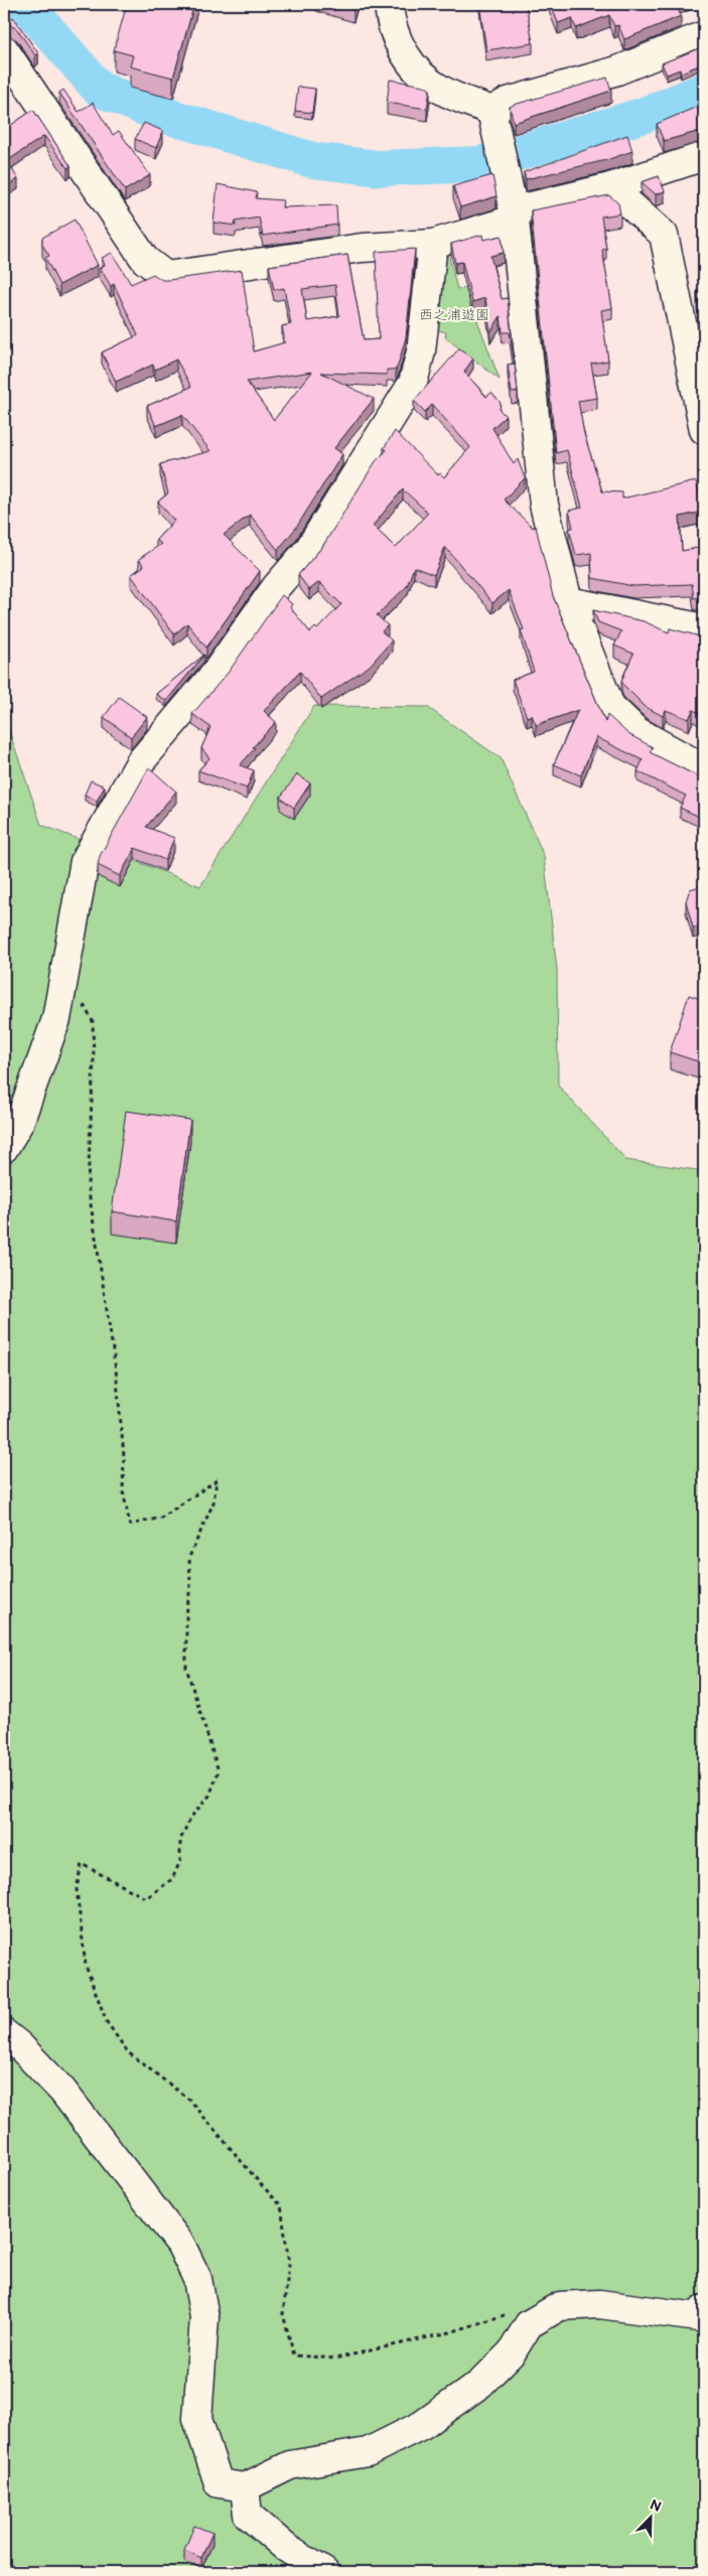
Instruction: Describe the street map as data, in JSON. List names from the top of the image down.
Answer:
{
  "parks": ["西之浦遊園"],
  "north": "top right"
}
